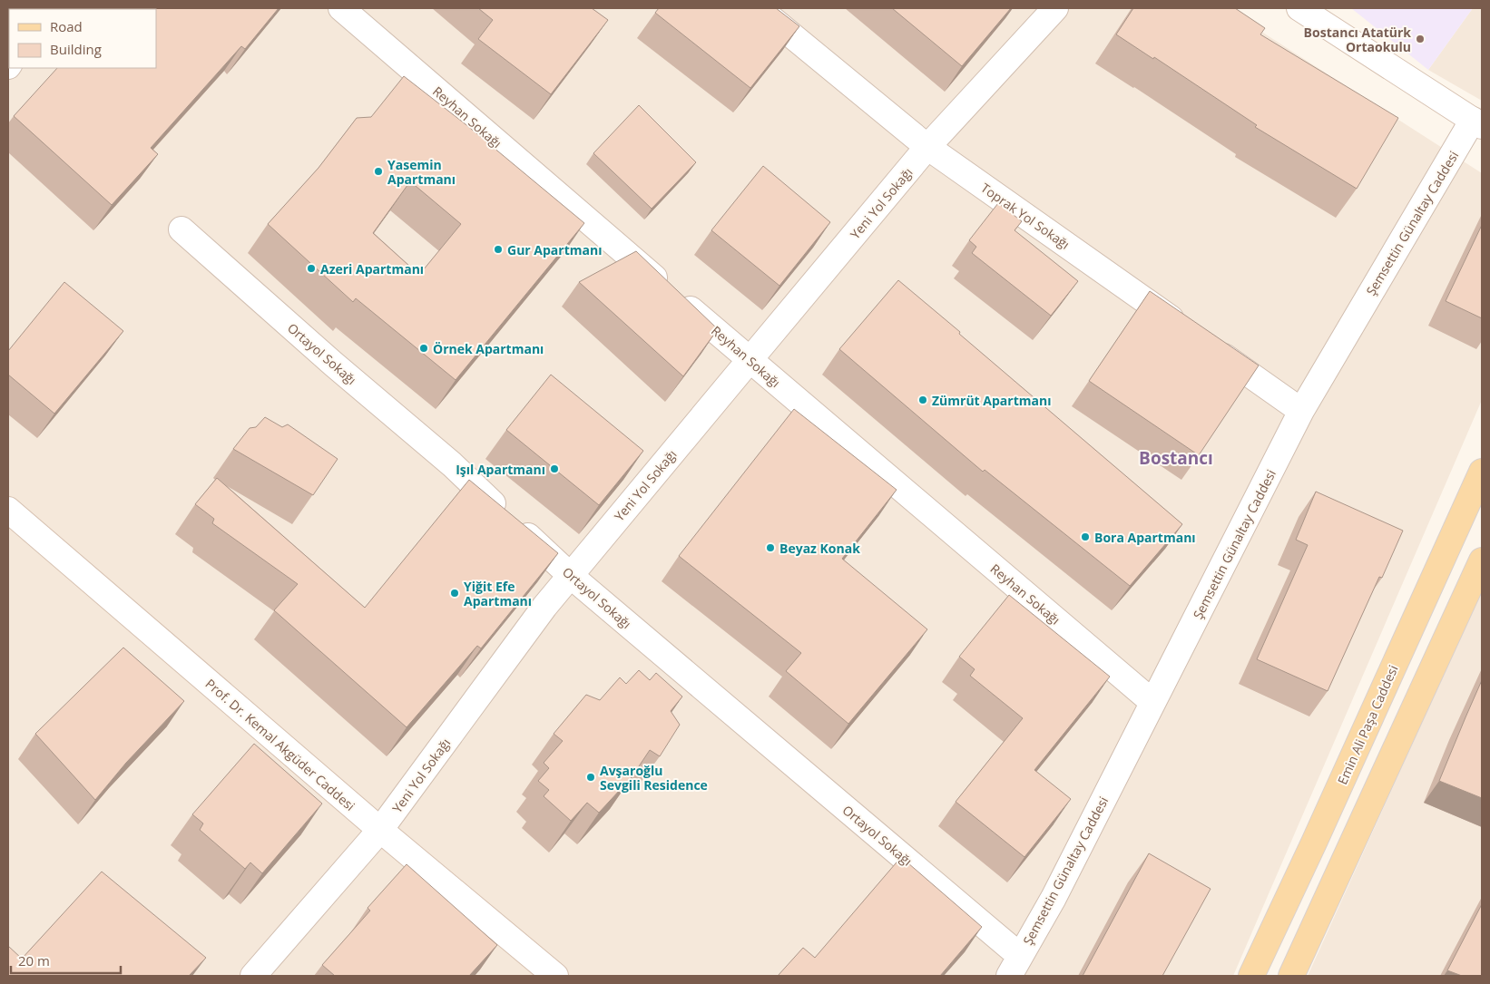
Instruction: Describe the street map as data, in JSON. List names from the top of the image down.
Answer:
{
  "streets": {
    "main road": ["Emin Ali Paşa Caddesi"],
    "street": [
      "Reyhan Sokağı",
      "Yeni Yol Sokağı",
      "Toprak Yol Sokağı",
      "Şemsettin Günaltay Caddesi",
      "Ortayol Sokağı",
      "Prof. Dr. Kemal Akgüder Caddesi"
    ]
  },
  "crossings": [
    ["Reyhan Sokağı", "Yeni Yol Sokağı"],
    ["Reyhan Sokağı", "Şemsettin Günaltay Caddesi"],
    ["Yeni Yol Sokağı", "Toprak Yol Sokağı"],
    ["Yeni Yol Sokağı", "Ortayol Sokağı"],
    ["Yeni Yol Sokağı", "Prof. Dr. Kemal Akgüder Caddesi"],
    ["Toprak Yol Sokağı", "Şemsettin Günaltay Caddesi"],
    ["Şemsettin Günaltay Caddesi", "Ortayol Sokağı"]
  ],
  "districts": ["Bostancı"],
  "places": [
    "Bostancı Atatürk Ortaokulu",
    "Yasemin Apartmanı",
    "Gur Apartmanı",
    "Azeri Apartmanı",
    "Örnek Apartmanı",
    "Zümrüt Apartmanı",
    "Işıl Apartmanı",
    "Bora Apartmanı",
    "Beyaz Konak",
    "Yiğit Efe Apartmanı",
    "Avşaroğlu Sevgili Residence"
  ],
  "legend": ["Road", "Building"],
  "scale_bar": "20 m"
}
